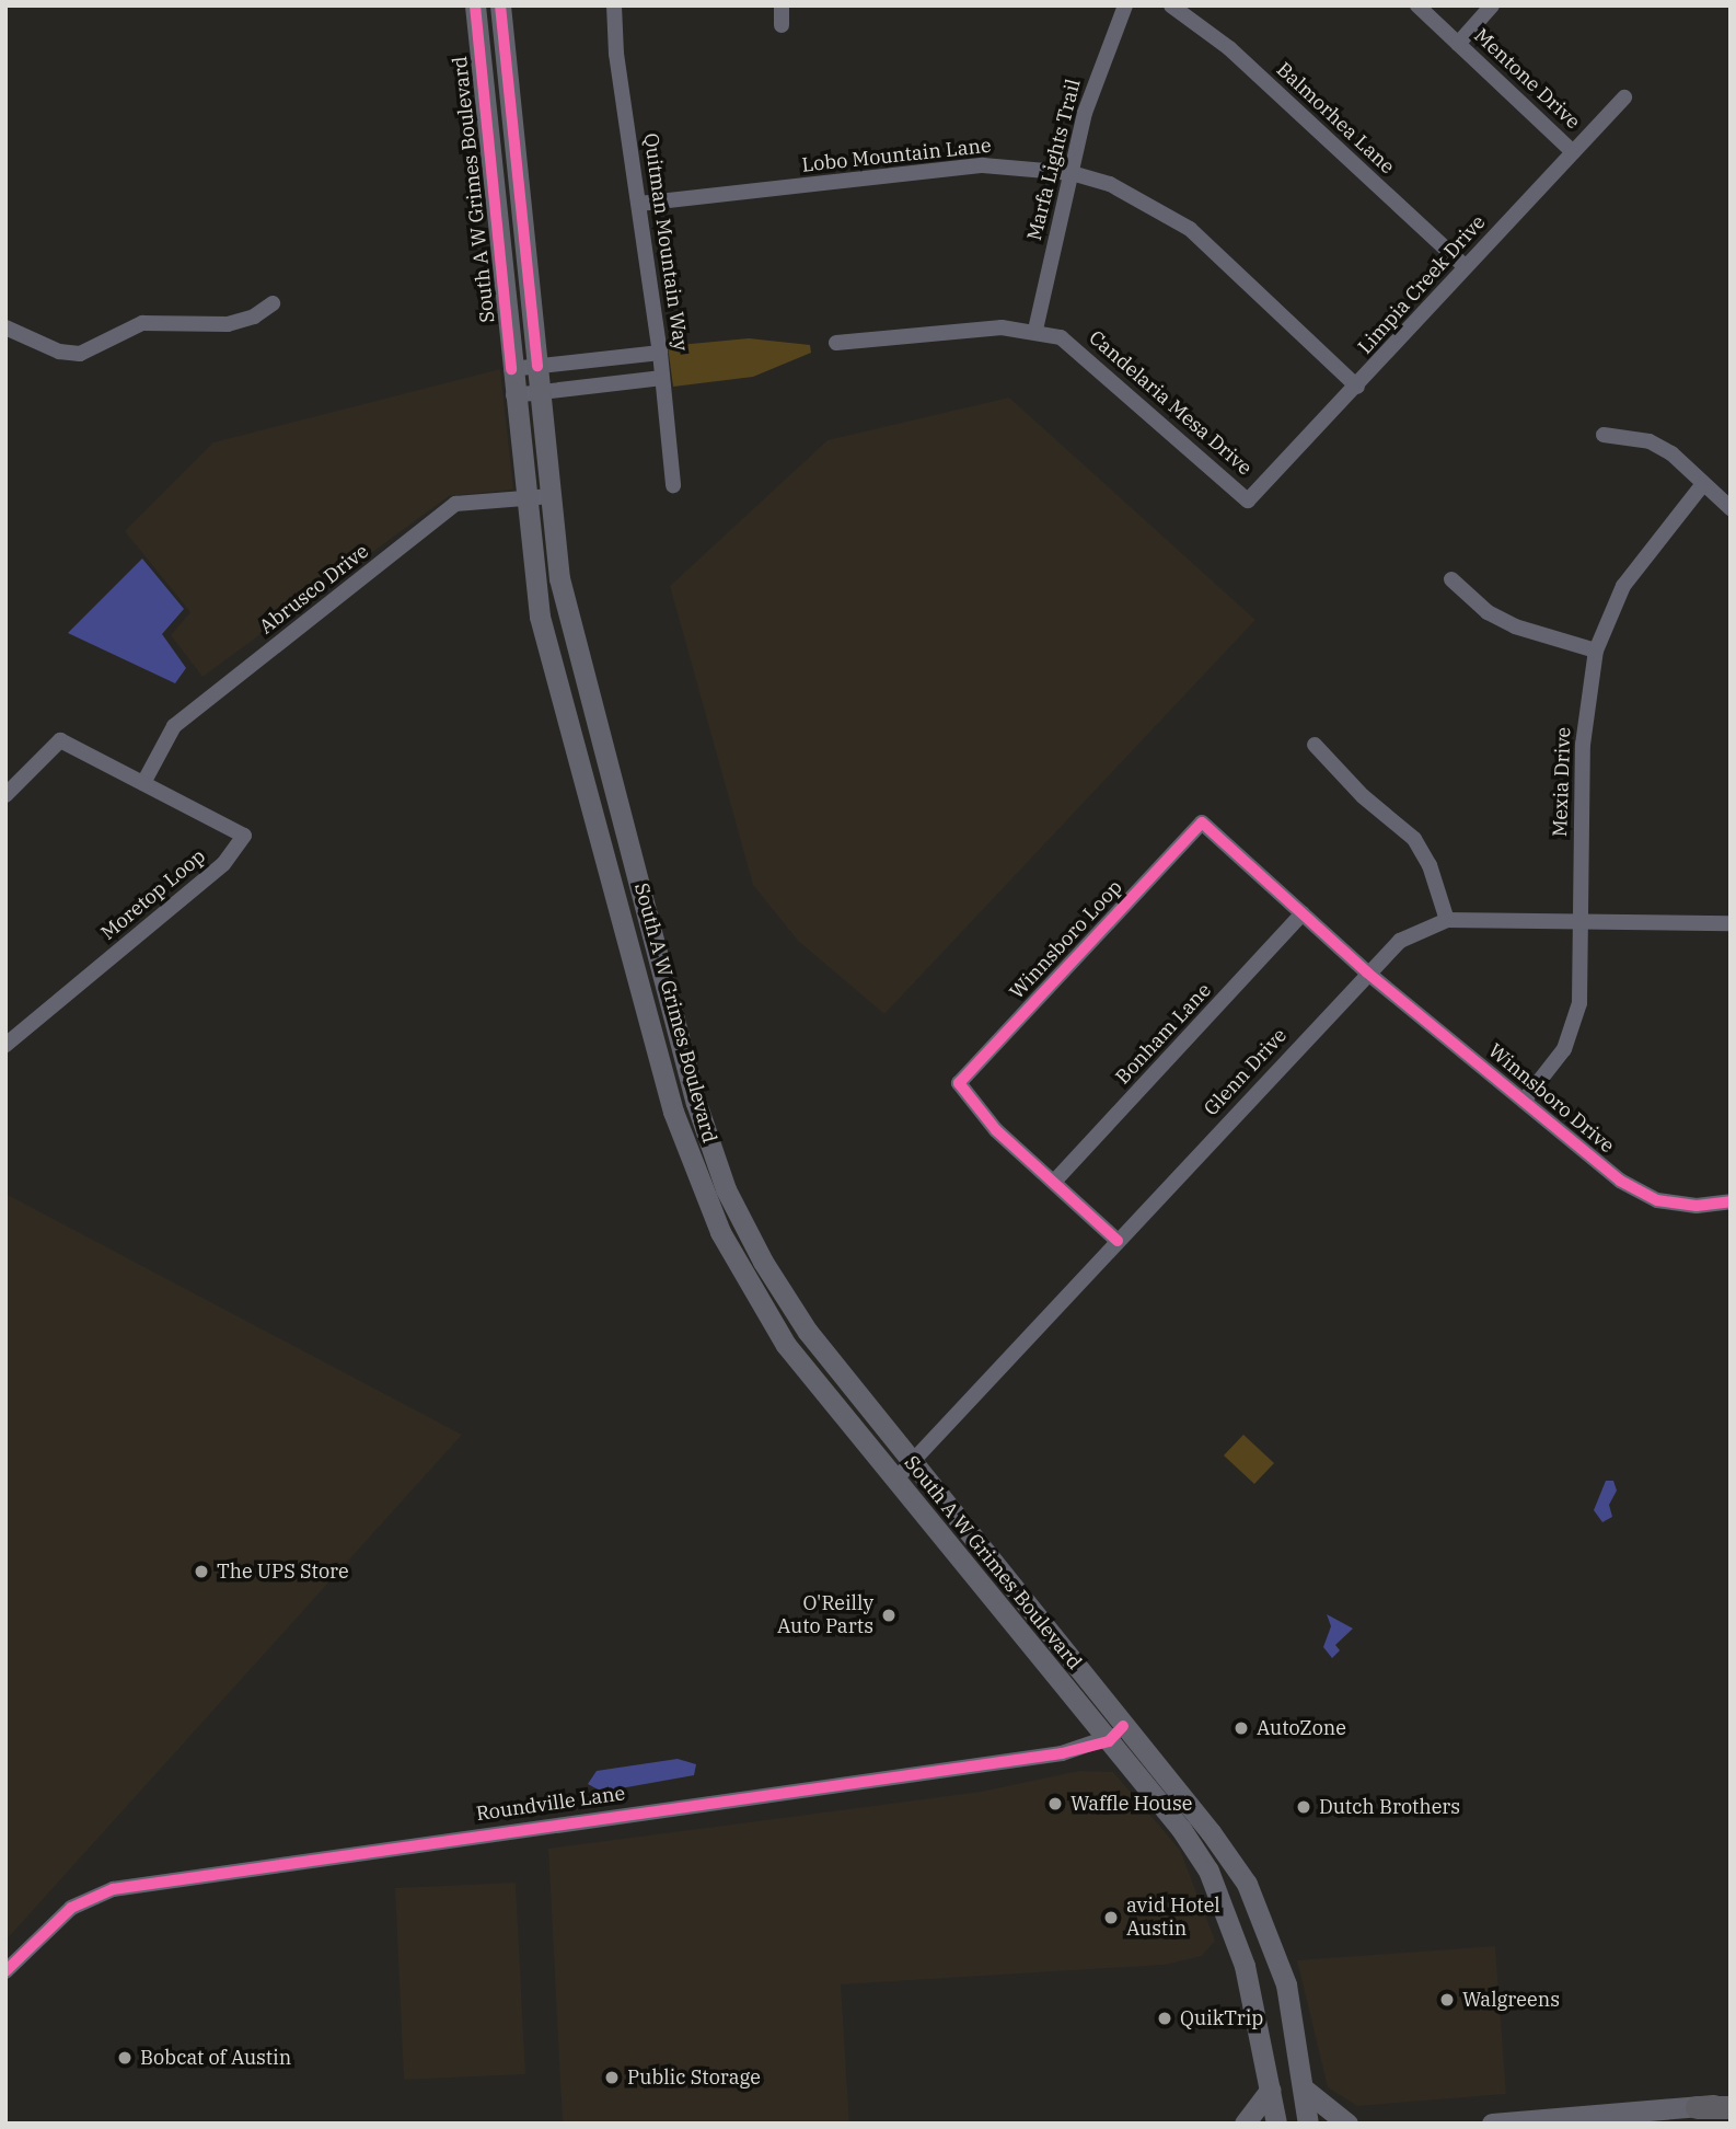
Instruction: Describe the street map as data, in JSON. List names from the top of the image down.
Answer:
{
  "streets": {
    "main road": ["South A W Grimes Boulevard"],
    "street": [
      "Mentone Drive",
      "Balmorhea Lane",
      "Lobo Mountain Lane",
      "Marfa Lights Trail",
      "Quitman Mountain Way",
      "Limpia Creek Drive",
      "Candelaria Mesa Drive",
      "Abrusco Drive",
      "Mexia Drive",
      "Moretop Loop",
      "Winnsboro Loop",
      "Bonham Lane",
      "Glenn Drive",
      "Winnsboro Drive",
      "Roundville Lane"
    ]
  },
  "crossings": [
    ["Mentone Drive", "Limpia Creek Drive"],
    ["Balmorhea Lane", "Limpia Creek Drive"],
    ["Lobo Mountain Lane", "Marfa Lights Trail"],
    ["Lobo Mountain Lane", "Quitman Mountain Way"],
    ["Lobo Mountain Lane", "Limpia Creek Drive"],
    ["Marfa Lights Trail", "Candelaria Mesa Drive"],
    ["South A W Grimes Boulevard", "Abrusco Drive"],
    ["South A W Grimes Boulevard", "Glenn Drive"],
    ["South A W Grimes Boulevard", "Roundville Lane"],
    ["Limpia Creek Drive", "Candelaria Mesa Drive"],
    ["Abrusco Drive", "Moretop Loop"],
    ["Mexia Drive", "Glenn Drive"],
    ["Mexia Drive", "Winnsboro Drive"],
    ["Winnsboro Loop", "Bonham Lane"],
    ["Winnsboro Loop", "Glenn Drive"],
    ["Winnsboro Loop", "Winnsboro Drive"],
    ["Glenn Drive", "Winnsboro Drive"]
  ],
  "places": [
    "The UPS Store",
    "O'Reilly Auto Parts",
    "AutoZone",
    "Waffle House",
    "Dutch Brothers",
    "avid Hotel Austin",
    "Walgreens",
    "QuikTrip",
    "Bobcat of Austin",
    "Public Storage"
  ]
}
